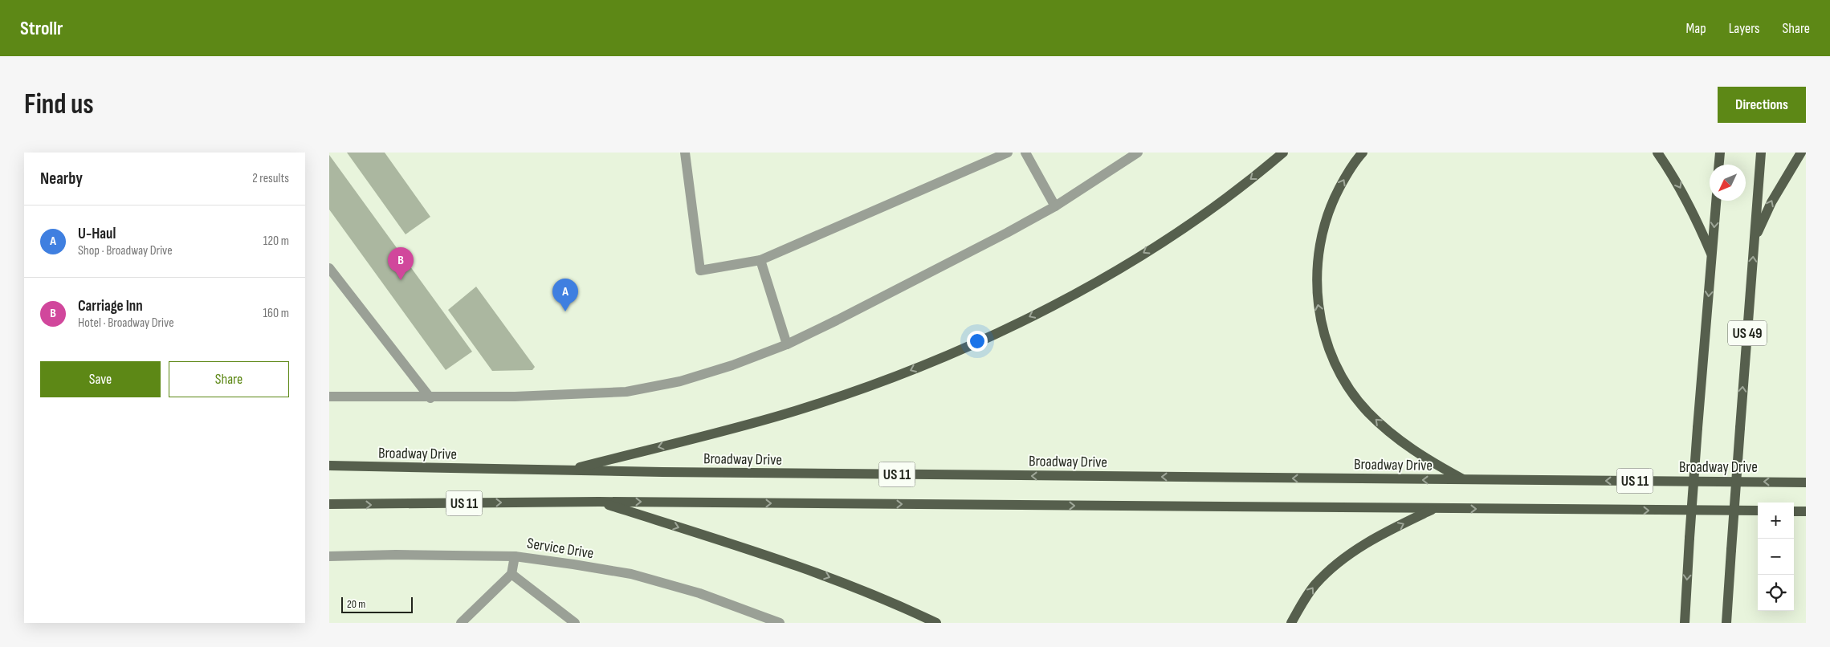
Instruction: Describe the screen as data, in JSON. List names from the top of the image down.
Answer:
{
  "streets": {
    "main road": ["US 49", "Broadway Drive", "US 11"],
    "street": ["Service Drive"]
  },
  "scale_bar": "20 m",
  "north": "bottom left",
  "page": {
    "header": "Strollr",
    "nav": ["Map", "Layers", "Share"],
    "buttons": [
      "Directions",
      ["Save", "Share"]
    ],
    "title": "Find us",
    "heading": ["Nearby", "2 results"],
    "list": [
      {
        "mark": "A",
        "name": "U-Haul",
        "note": "Shop · Broadway Drive",
        "value": "120 m"
      },
      {
        "mark": "B",
        "name": "Carriage Inn",
        "note": "Hotel · Broadway Drive",
        "value": "160 m"
      }
    ],
    "pins": ["B", "A"],
    "map_buttons": ["+", "−"],
    "scale": "20 m"
  }
}
